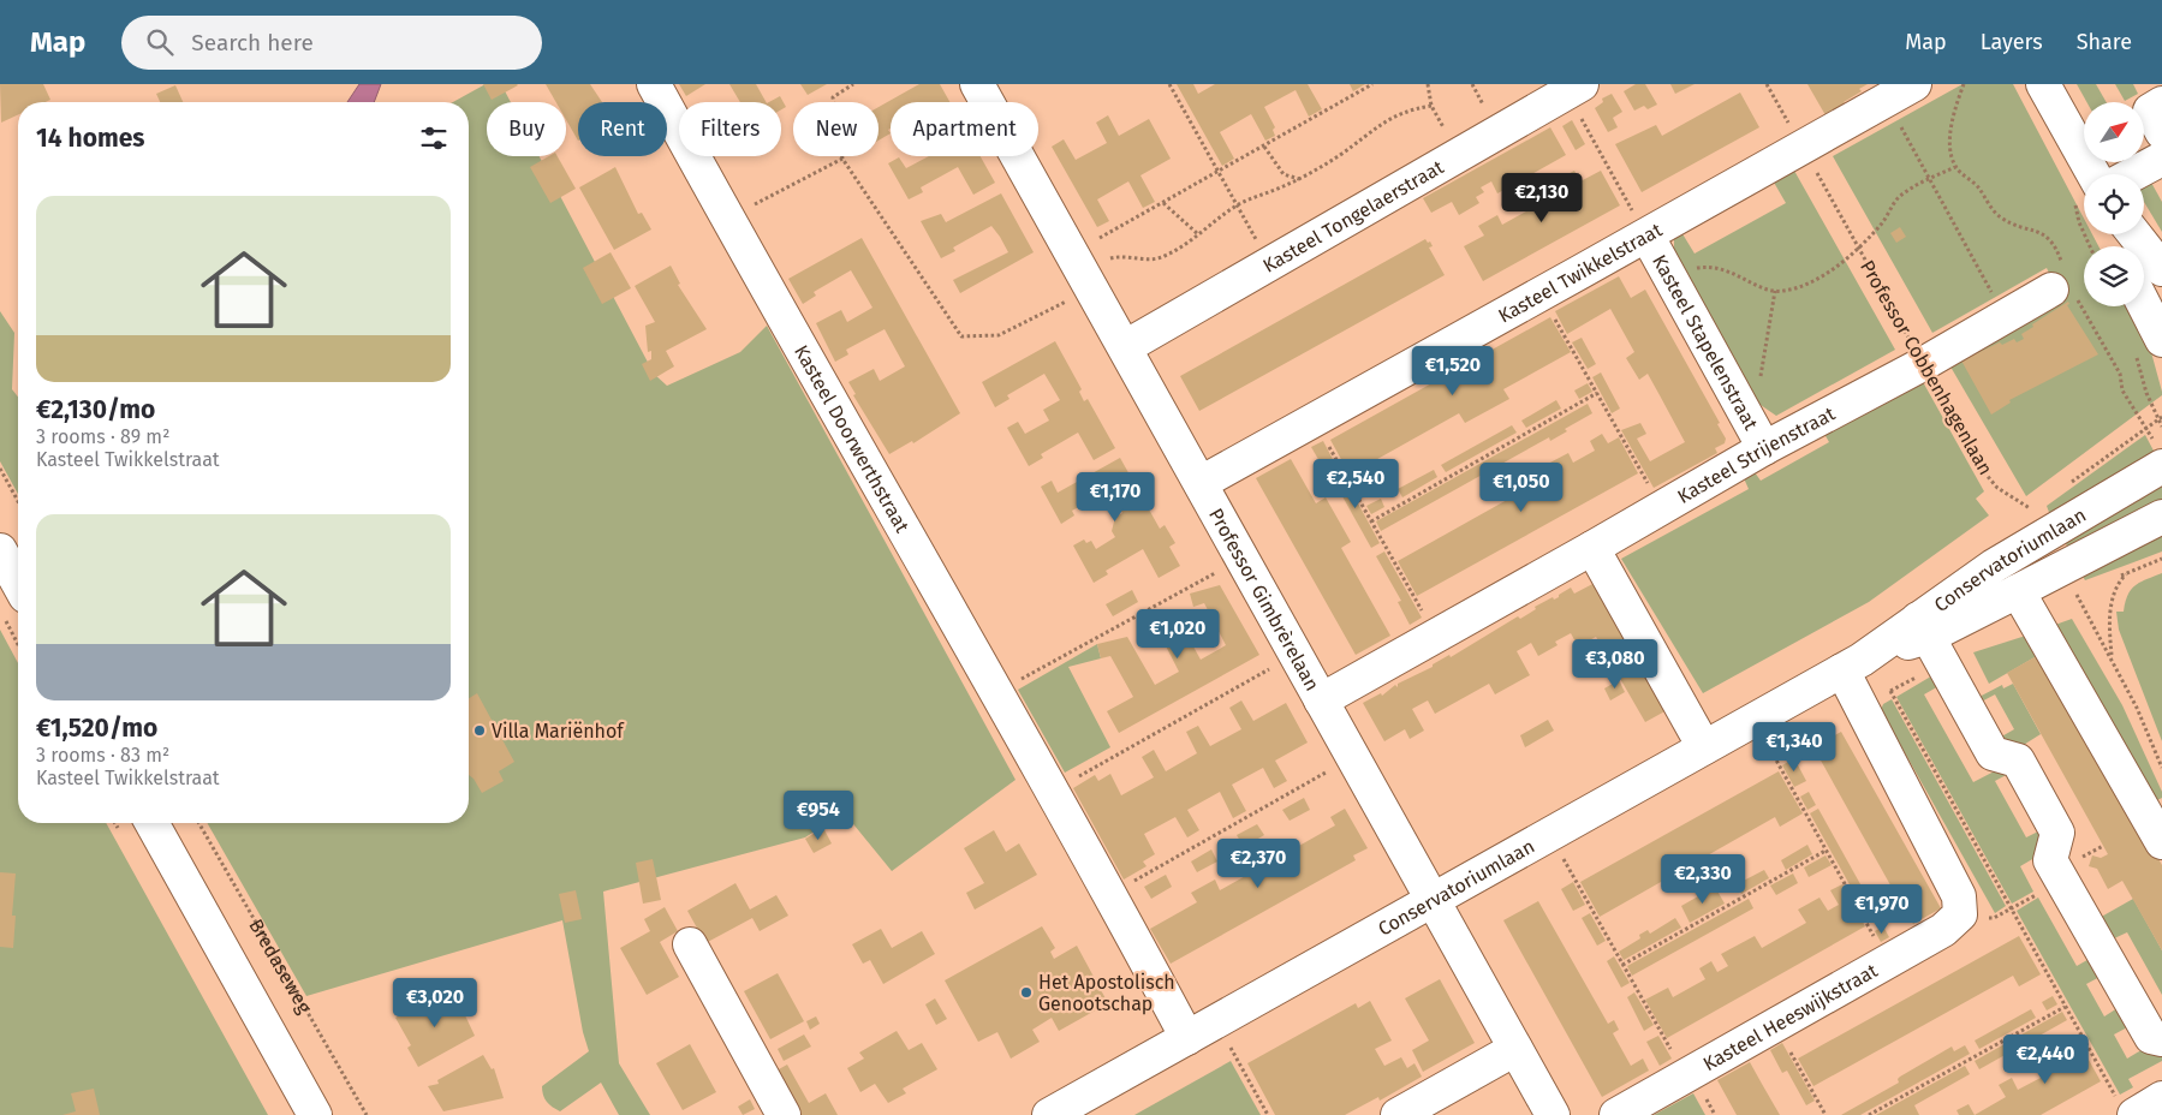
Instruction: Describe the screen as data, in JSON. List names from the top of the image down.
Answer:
{
  "streets": {
    "street": [
      "Kasteel Tongelaerstraat",
      "Kasteel Twikkelstraat",
      "Kasteel Stapelenstraat",
      "Kasteel Doorwerthstraat",
      "Kasteel Strijenstraat",
      "Conservatoriumlaan",
      "Professor Gimbrèrelaan",
      "Kasteel Heeswijkstraat"
    ],
    "path": ["Professor Cobbenhagenlaan", "Bredaseweg"]
  },
  "crossings": [
    ["Kasteel Tongelaerstraat", "Professor Gimbrèrelaan"],
    ["Kasteel Twikkelstraat", "Kasteel Stapelenstraat"],
    ["Kasteel Twikkelstraat", "Professor Cobbenhagenlaan"],
    ["Kasteel Twikkelstraat", "Professor Gimbrèrelaan"],
    ["Kasteel Stapelenstraat", "Kasteel Strijenstraat"],
    ["Professor Cobbenhagenlaan", "Kasteel Strijenstraat"],
    ["Professor Cobbenhagenlaan", "Conservatoriumlaan"],
    ["Kasteel Doorwerthstraat", "Conservatoriumlaan"],
    ["Kasteel Strijenstraat", "Professor Gimbrèrelaan"],
    ["Conservatoriumlaan", "Professor Gimbrèrelaan"]
  ],
  "places": ["Villa Mariënhof", "Het Apostolisch Genootschap"],
  "north": "top right",
  "page": {
    "header": "Map",
    "search": "Search here",
    "nav": ["Map", "Layers", "Share"],
    "chip": [
      "Buy",
      "Rent",
      "Filters",
      "New",
      "Apartment"
    ],
    "heading": "14 homes",
    "price": [
      "€2,130",
      "€1,520",
      "€2,540",
      "€1,050",
      "€1,170",
      "€1,020",
      "€3,080",
      "€1,340",
      "€954",
      "€2,370",
      "€2,330",
      "€1,970",
      "€3,020",
      "€2,440"
    ],
    "list": [
      {
        "name": "€2,130/mo",
        "note": "3 rooms · 89 m² · Kasteel Twikkelstraat"
      },
      {
        "name": "€1,520/mo",
        "note": "3 rooms · 83 m² · Kasteel Twikkelstraat"
      }
    ]
  }
}
